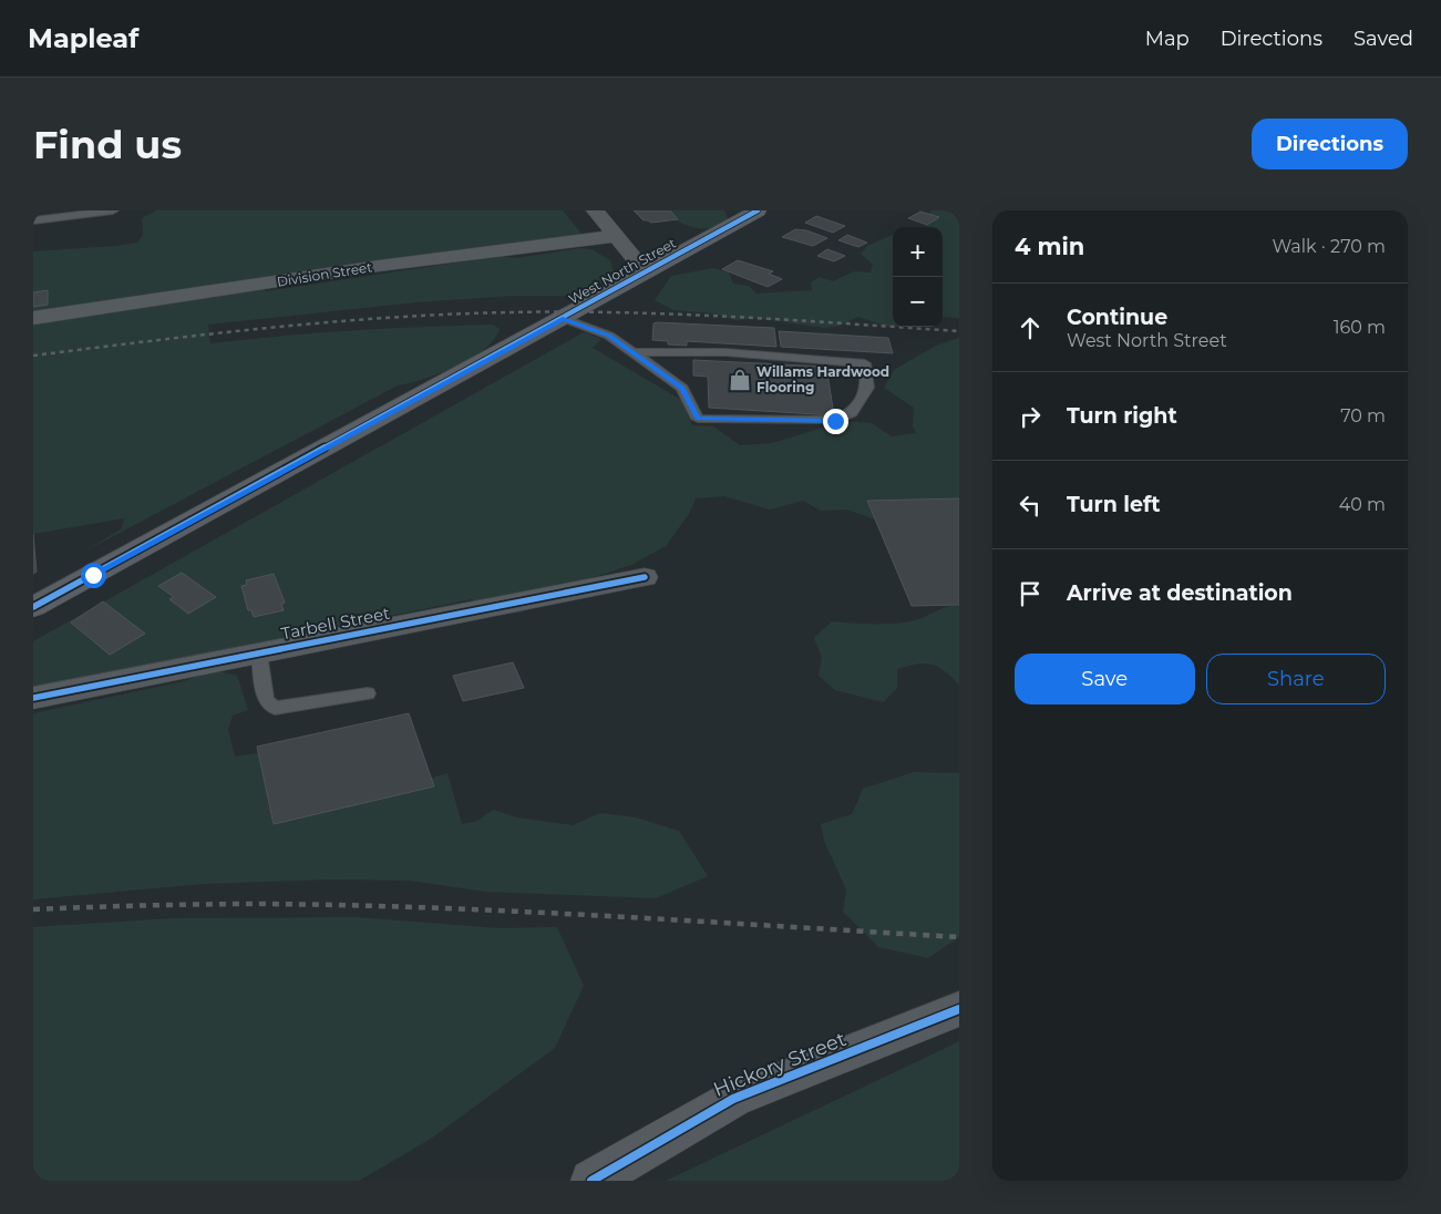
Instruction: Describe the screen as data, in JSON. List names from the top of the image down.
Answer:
{
  "streets": {
    "street": [
      "West North Street",
      "Division Street",
      "Tarbell Street",
      "Hickory Street"
    ]
  },
  "places": {
    "shop": ["Willams Hardwood Flooring"]
  },
  "page": {
    "header": "Mapleaf",
    "nav": ["Map", "Directions", "Saved"],
    "buttons": [
      "Directions",
      ["Save", "Share"]
    ],
    "title": "Find us",
    "heading": ["4 min", "Walk · 270 m"],
    "map_buttons": ["+", "−"],
    "list": [
      ["Continue", "West North Street", "160 m"],
      ["Turn right", "70 m"],
      ["Turn left", "40 m"],
      "Arrive at destination"
    ]
  }
}
